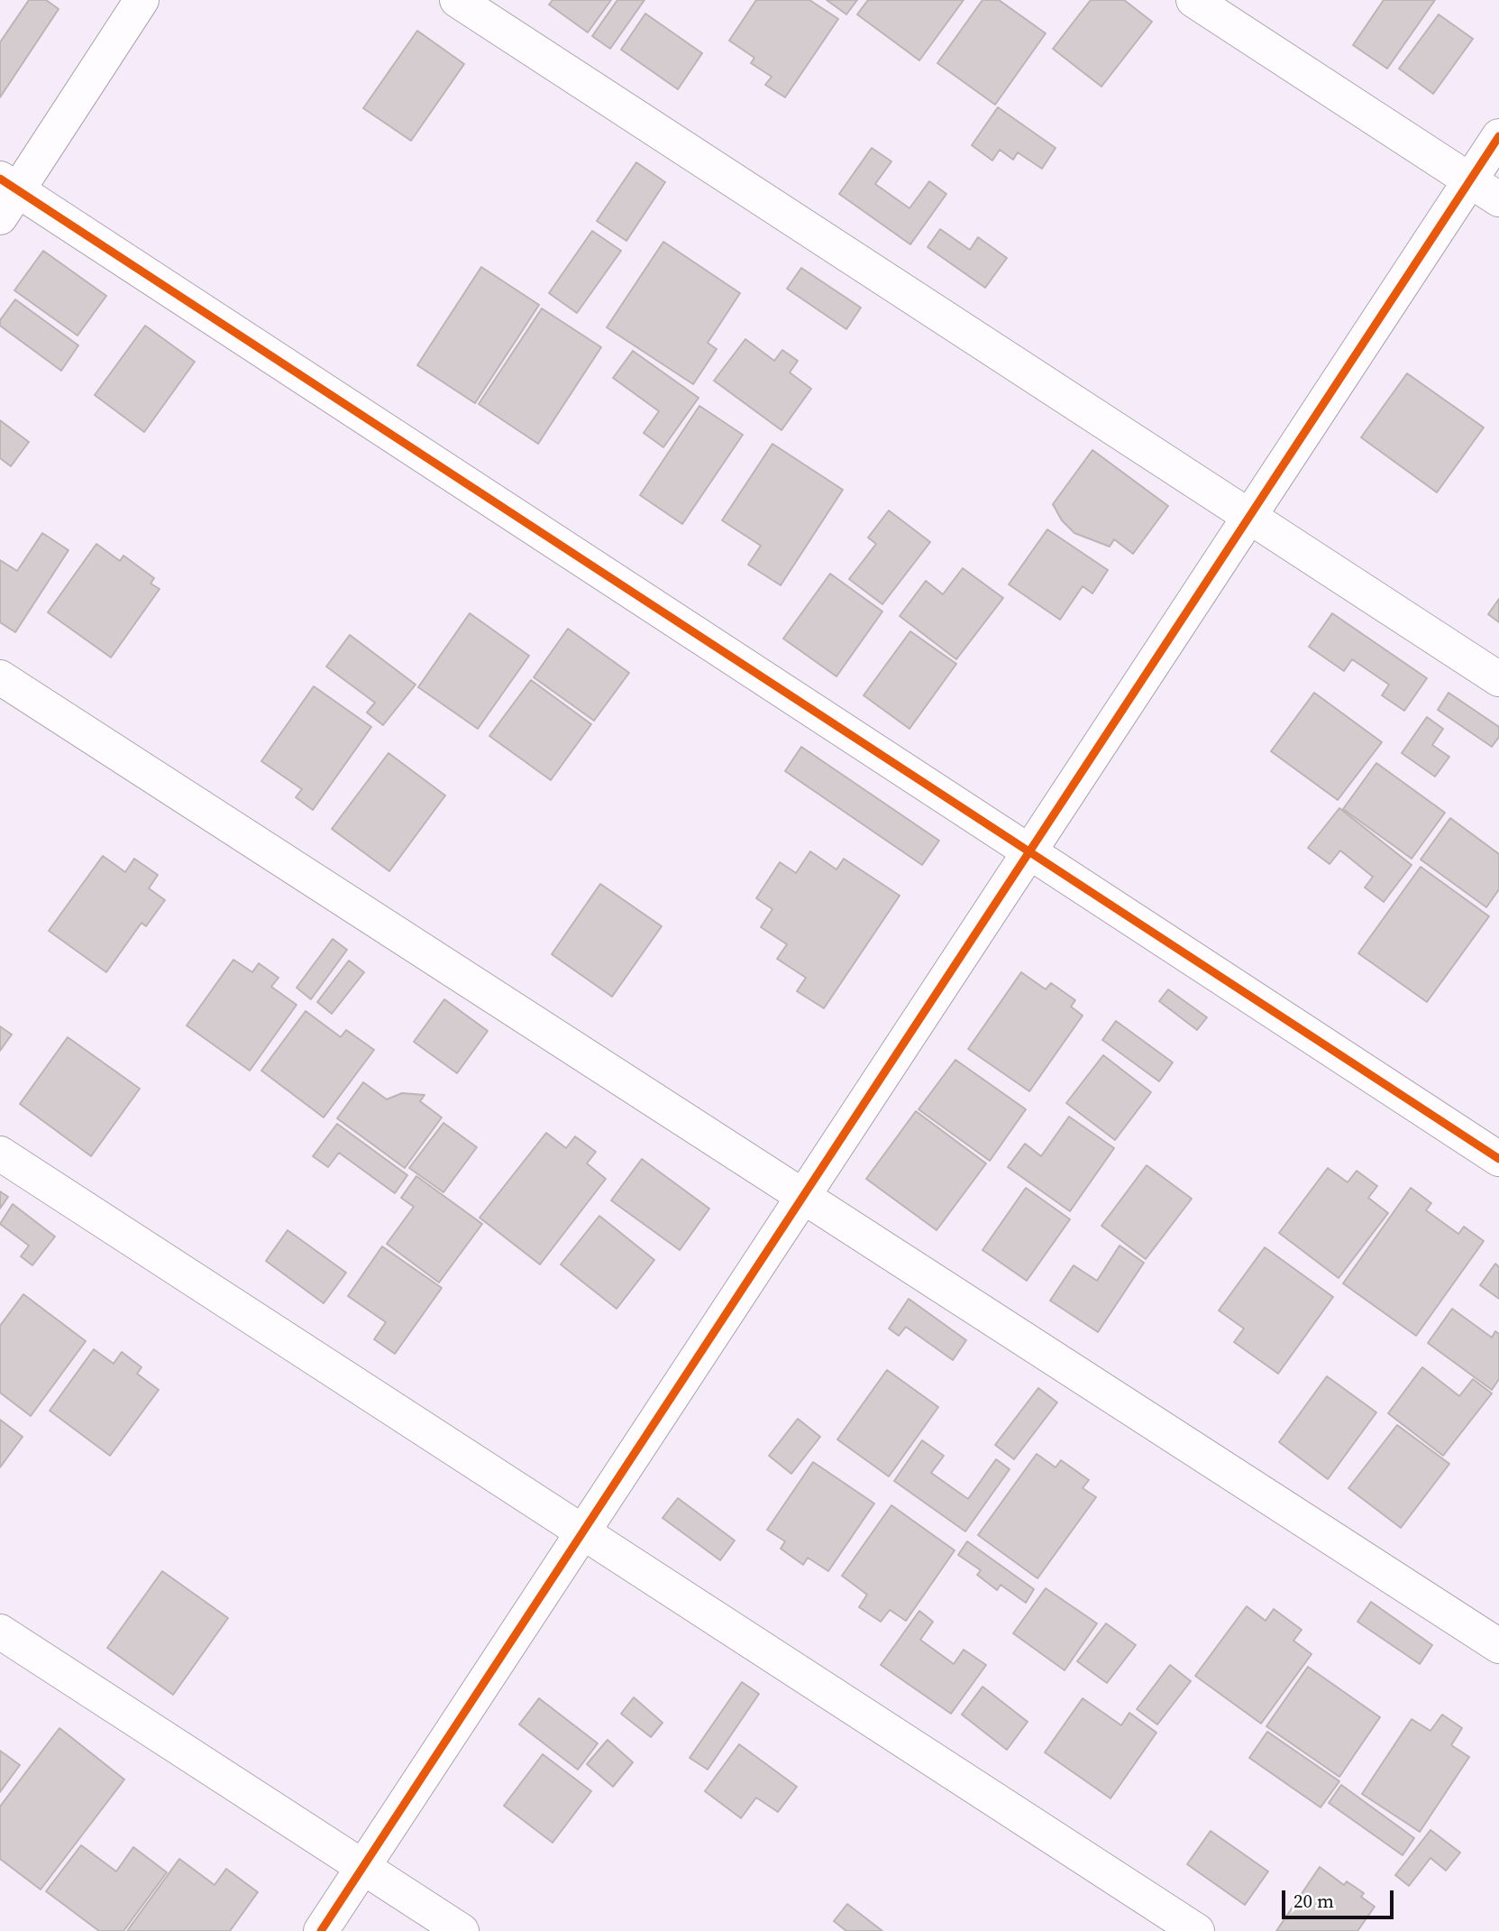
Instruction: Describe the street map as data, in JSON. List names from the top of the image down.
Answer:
{
  "scale_bar": "20 m"
}
